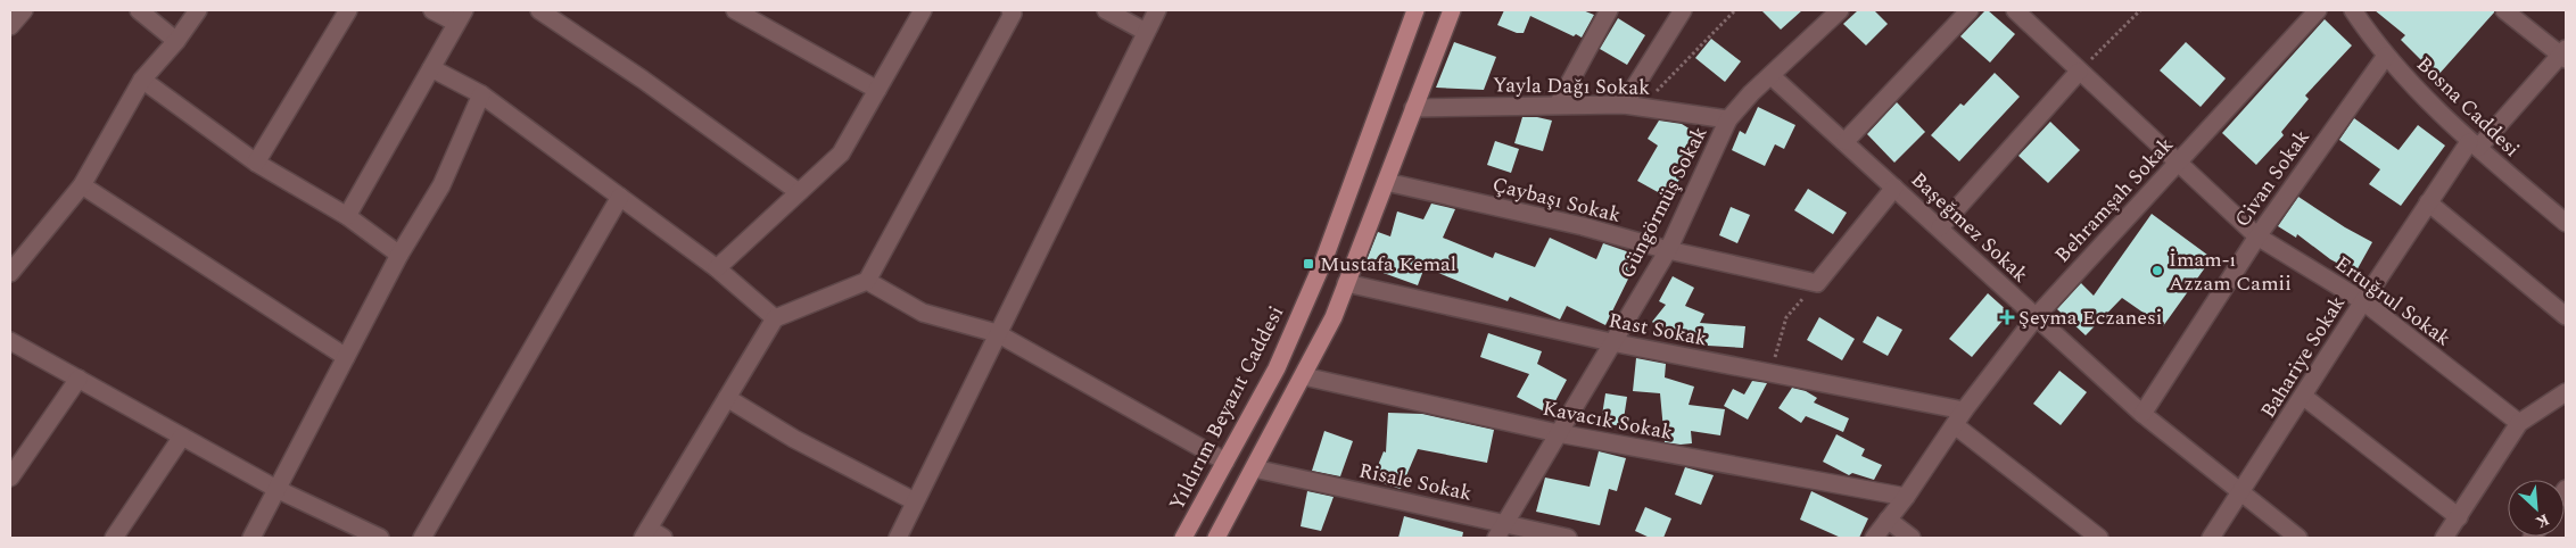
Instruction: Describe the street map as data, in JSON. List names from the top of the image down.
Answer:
{
  "streets": {
    "main road": ["Yıldırım Beyazıt Caddesi"],
    "street": [
      "Yayla Dağı Sokak",
      "Bosna Caddesi",
      "Civan Sokak",
      "Çaybaşı Sokak",
      "Behramşah Sokak",
      "Güngörmüş Sokak",
      "Başeğmez Sokak",
      "Ertuğrul Sokak",
      "Rast Sokak",
      "Bahariye Sokak",
      "Kavacık Sokak",
      "Risale Sokak"
    ]
  },
  "crossings": [
    ["Yayla Dağı Sokak", "Güngörmüş Sokak"],
    ["Bosna Caddesi", "Civan Sokak"],
    ["Bosna Caddesi", "Bahariye Sokak"],
    ["Civan Sokak", "Başeğmez Sokak"],
    ["Civan Sokak", "Ertuğrul Sokak"],
    ["Çaybaşı Sokak", "Güngörmüş Sokak"],
    ["Behramşah Sokak", "Başeğmez Sokak"],
    ["Behramşah Sokak", "Ertuğrul Sokak"],
    ["Behramşah Sokak", "Rast Sokak"],
    ["Behramşah Sokak", "Kavacık Sokak"],
    ["Güngörmüş Sokak", "Başeğmez Sokak"],
    ["Güngörmüş Sokak", "Rast Sokak"],
    ["Güngörmüş Sokak", "Kavacık Sokak"],
    ["Güngörmüş Sokak", "Risale Sokak"],
    ["Başeğmez Sokak", "Bahariye Sokak"],
    ["Ertuğrul Sokak", "Bahariye Sokak"]
  ],
  "places": {
    "transit": ["Mustafa Kemal"],
    "other": ["İmam-ı Azzam Camii"],
    "health": ["Şeyma Eczanesi"]
  },
  "north": "bottom right"
}
